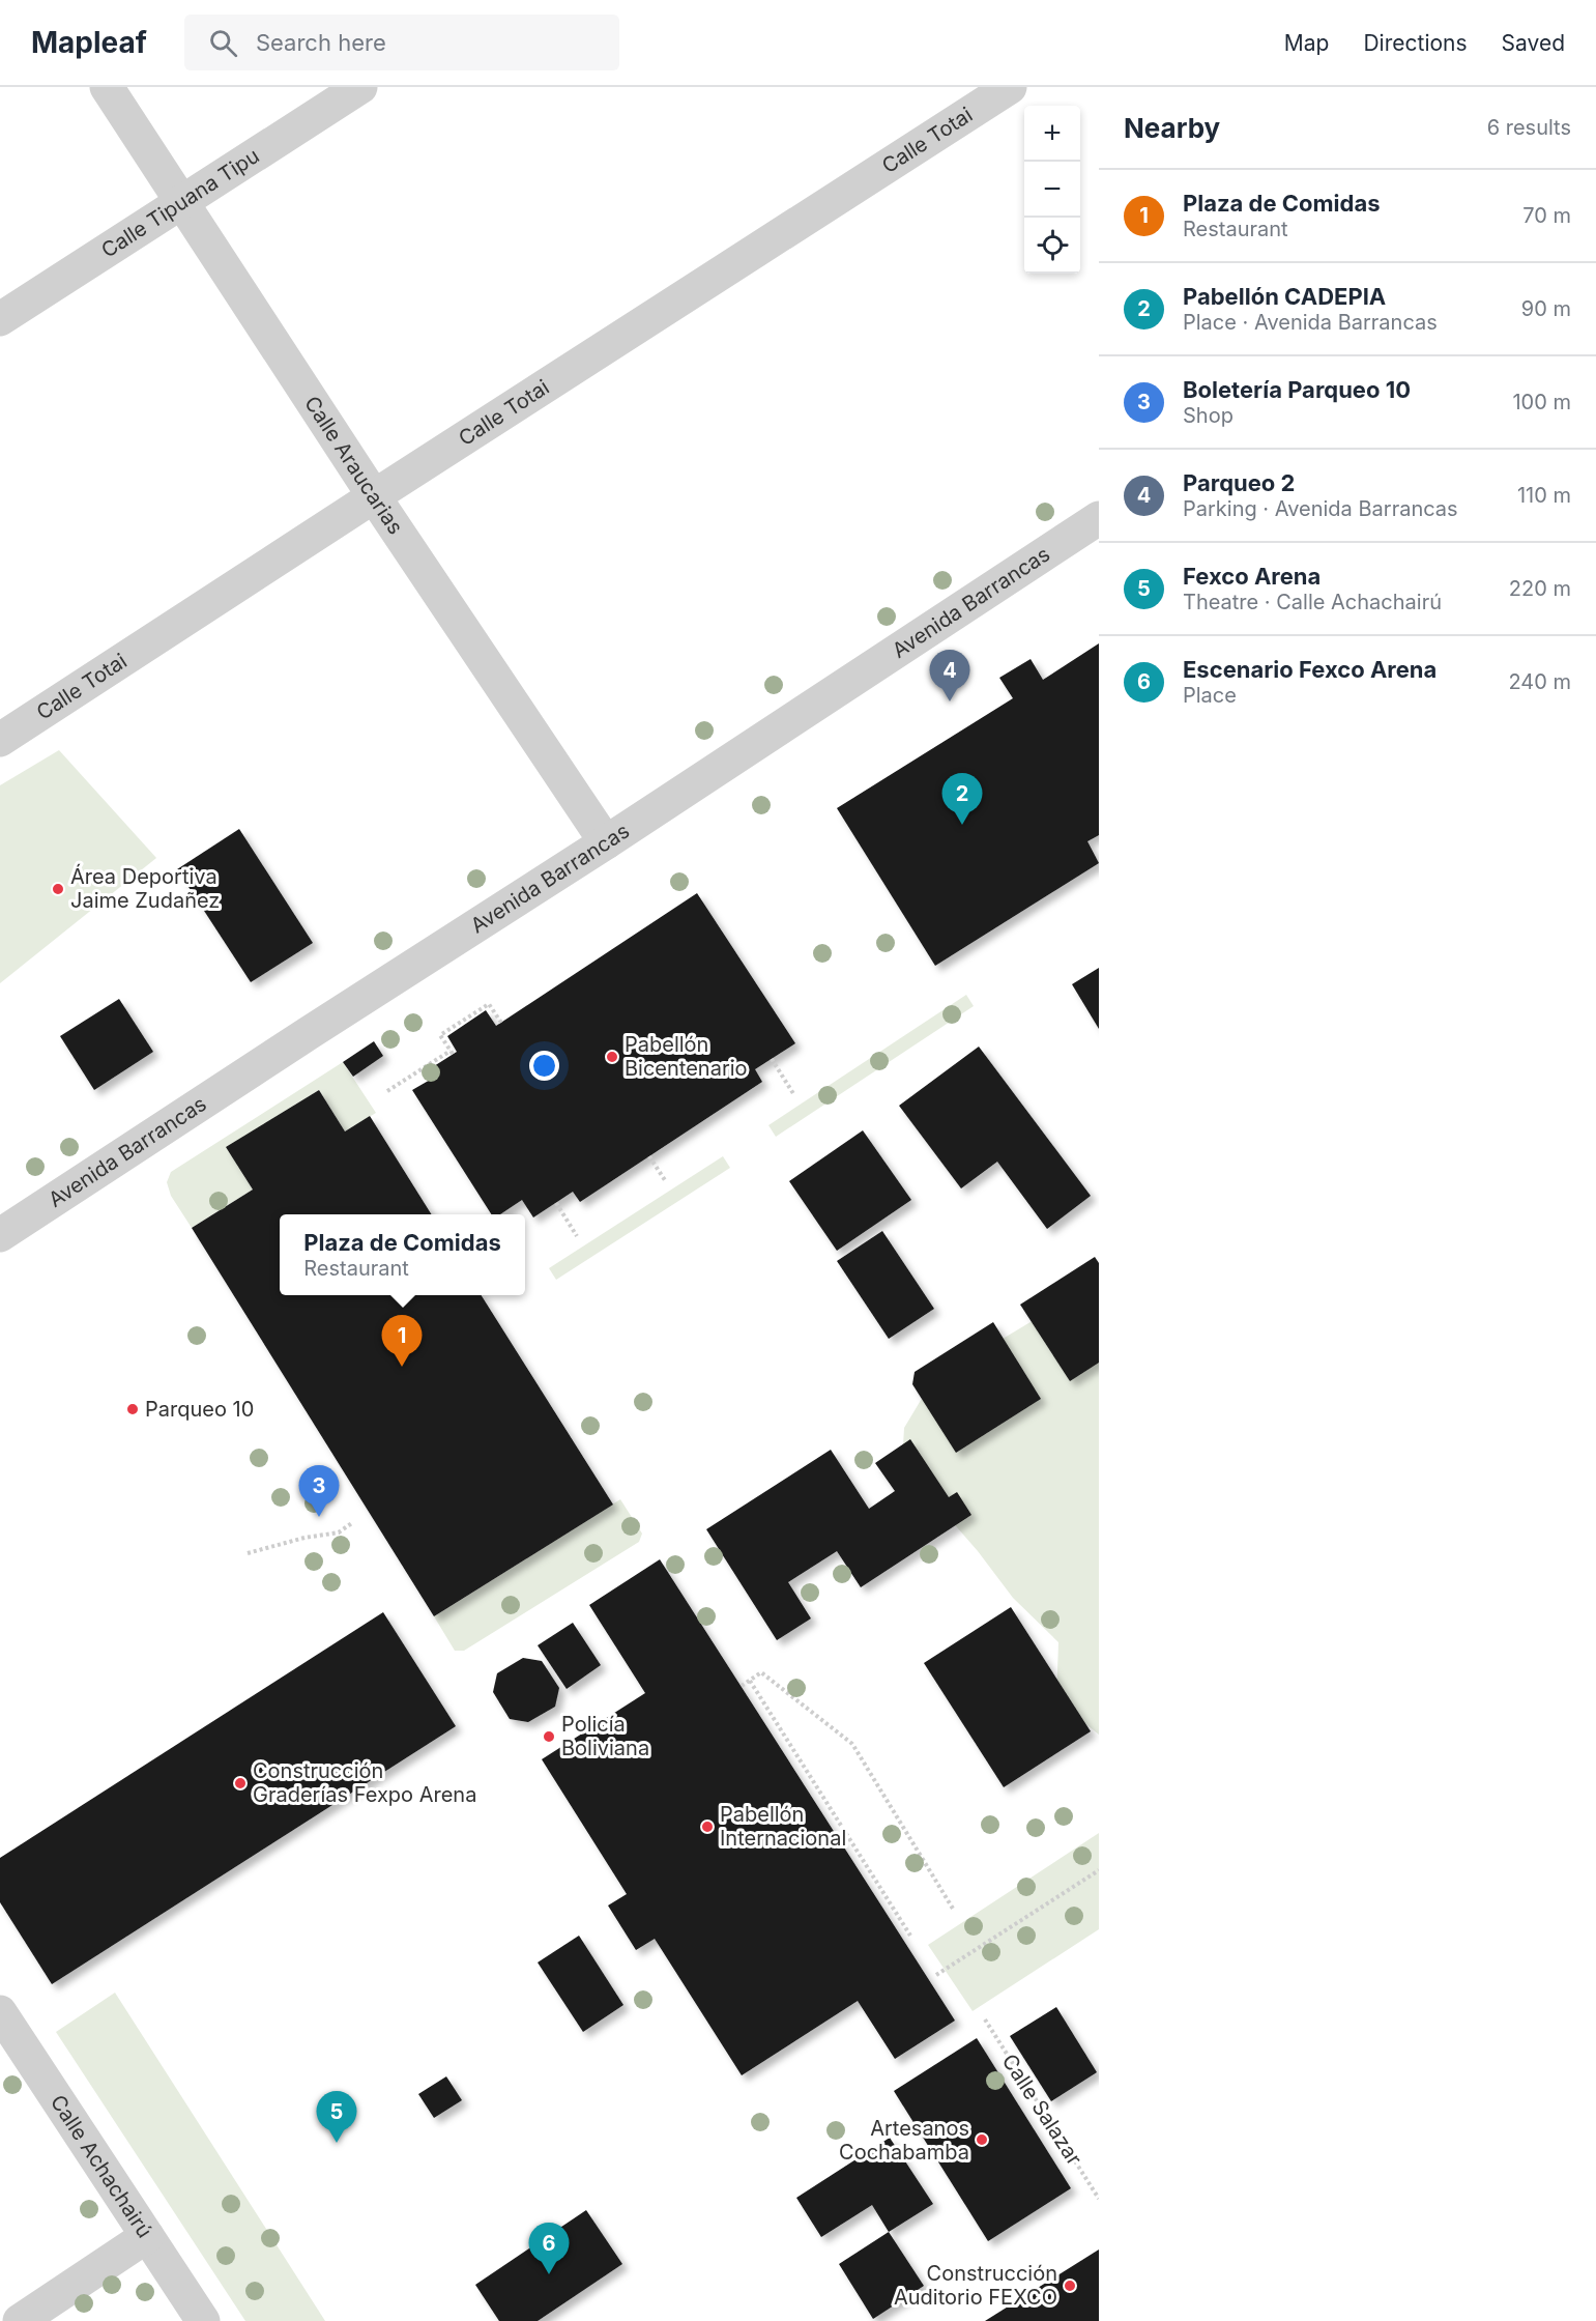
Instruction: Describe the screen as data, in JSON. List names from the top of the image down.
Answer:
{
  "streets": {
    "street": [
      "Calle Totai",
      "Calle Tipuana Tipu",
      "Calle Araucarias",
      "Avenida Barrancas",
      "Calle Achachairú"
    ],
    "path": ["Calle Salazar"]
  },
  "crossings": [
    ["Calle Totai", "Calle Araucarias"],
    ["Calle Tipuana Tipu", "Calle Araucarias"],
    ["Calle Araucarias", "Avenida Barrancas"]
  ],
  "places": [
    "Área Deportiva Jaime Zudañez",
    "Pabellón Bicentenario",
    "Parqueo 10",
    "Policía Boliviana",
    "Construcción Graderías Fexpo Arena",
    "Pabellón Internacional",
    "Artesanos Cochabamba",
    "Construcción Auditorio FEXCO"
  ],
  "page": {
    "header": "Mapleaf",
    "search": "Search here",
    "nav": ["Map", "Directions", "Saved"],
    "heading": ["Nearby", "6 results"],
    "map_buttons": ["+", "−"],
    "list": [
      {
        "mark": "1",
        "name": "Plaza de Comidas",
        "note": "Restaurant",
        "value": "70 m"
      },
      {
        "mark": "2",
        "name": "Pabellón CADEPIA",
        "note": "Place · Avenida Barrancas",
        "value": "90 m"
      },
      {
        "mark": "3",
        "name": "Boletería Parqueo 10",
        "note": "Shop",
        "value": "100 m"
      },
      {
        "mark": "4",
        "name": "Parqueo 2",
        "note": "Parking · Avenida Barrancas",
        "value": "110 m"
      },
      {
        "mark": "5",
        "name": "Fexco Arena",
        "note": "Theatre · Calle Achachairú",
        "value": "220 m"
      },
      {
        "mark": "6",
        "name": "Escenario Fexco Arena",
        "note": "Place",
        "value": "240 m"
      }
    ],
    "pins": [
      "4",
      "2",
      "1",
      "3",
      "5",
      "6"
    ],
    "popup": ["Plaza de Comidas", "Restaurant"]
  }
}
